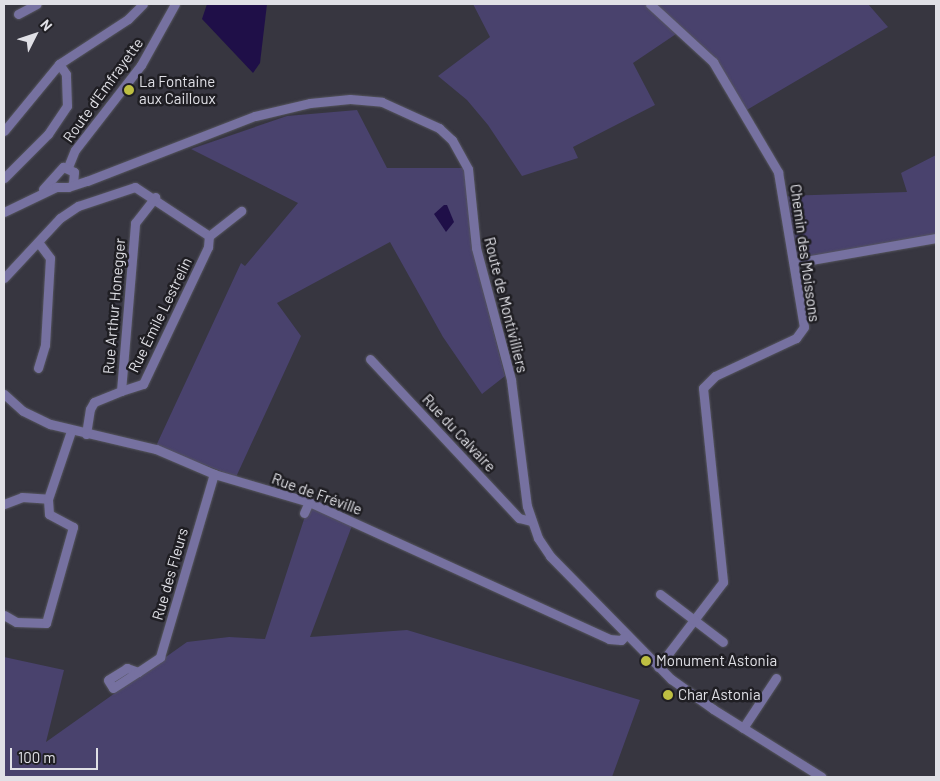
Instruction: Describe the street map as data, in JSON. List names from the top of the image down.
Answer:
{
  "streets": {
    "street": [
      "Route d'Emfrayette",
      "Chemin des Moissons",
      "Route de Montivilliers",
      "Rue Arthur Honegger",
      "Rue Émile Lestrelin",
      "Rue du Calvaire",
      "Rue de Fréville",
      "Rue des Fleurs"
    ]
  },
  "crossings": [
    ["Route d'Emfrayette", "Route de Montivilliers"],
    ["Route de Montivilliers", "Rue du Calvaire"],
    ["Route de Montivilliers", "Rue de Fréville"],
    ["Rue Arthur Honegger", "Rue Émile Lestrelin"],
    ["Rue Arthur Honegger", "Rue de Fréville"],
    ["Rue de Fréville", "Rue des Fleurs"]
  ],
  "places": ["La Fontaine aux Cailloux", "Monument Astonia", "Char Astonia"],
  "scale_bar": "100 m",
  "north": "top right"
}
